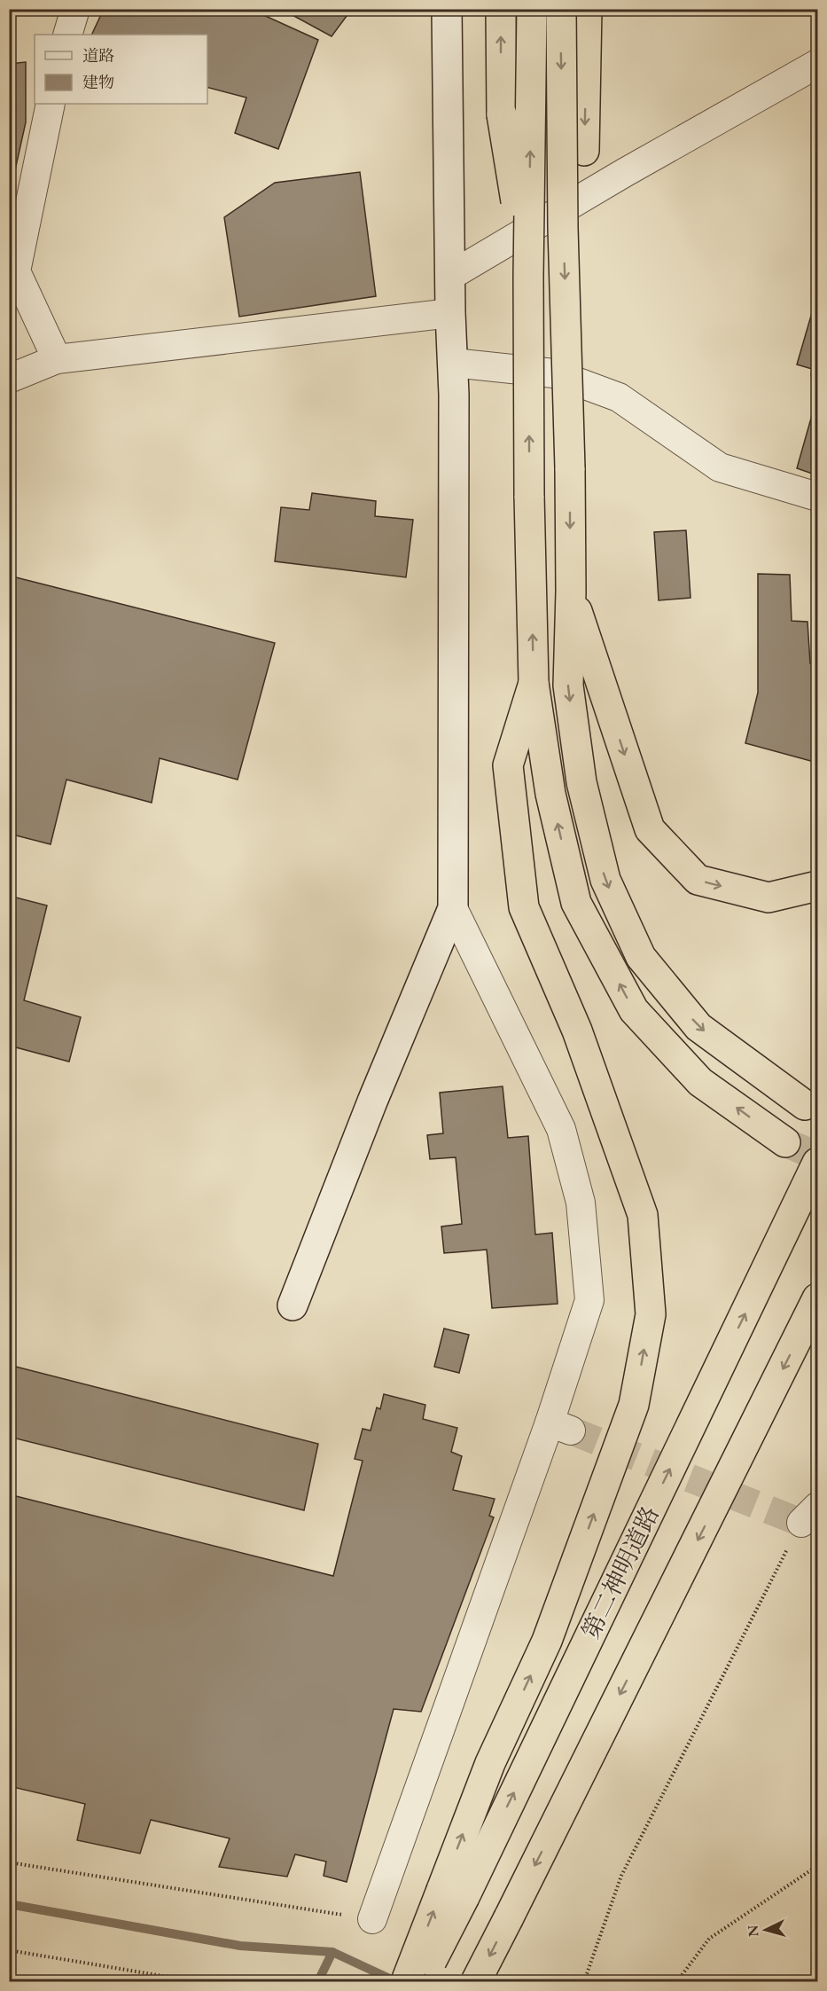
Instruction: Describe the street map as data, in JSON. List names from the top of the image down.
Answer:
{
  "streets": {
    "highway": ["第二神明道路"]
  },
  "legend": ["道路", "建物"],
  "north": "left"
}
